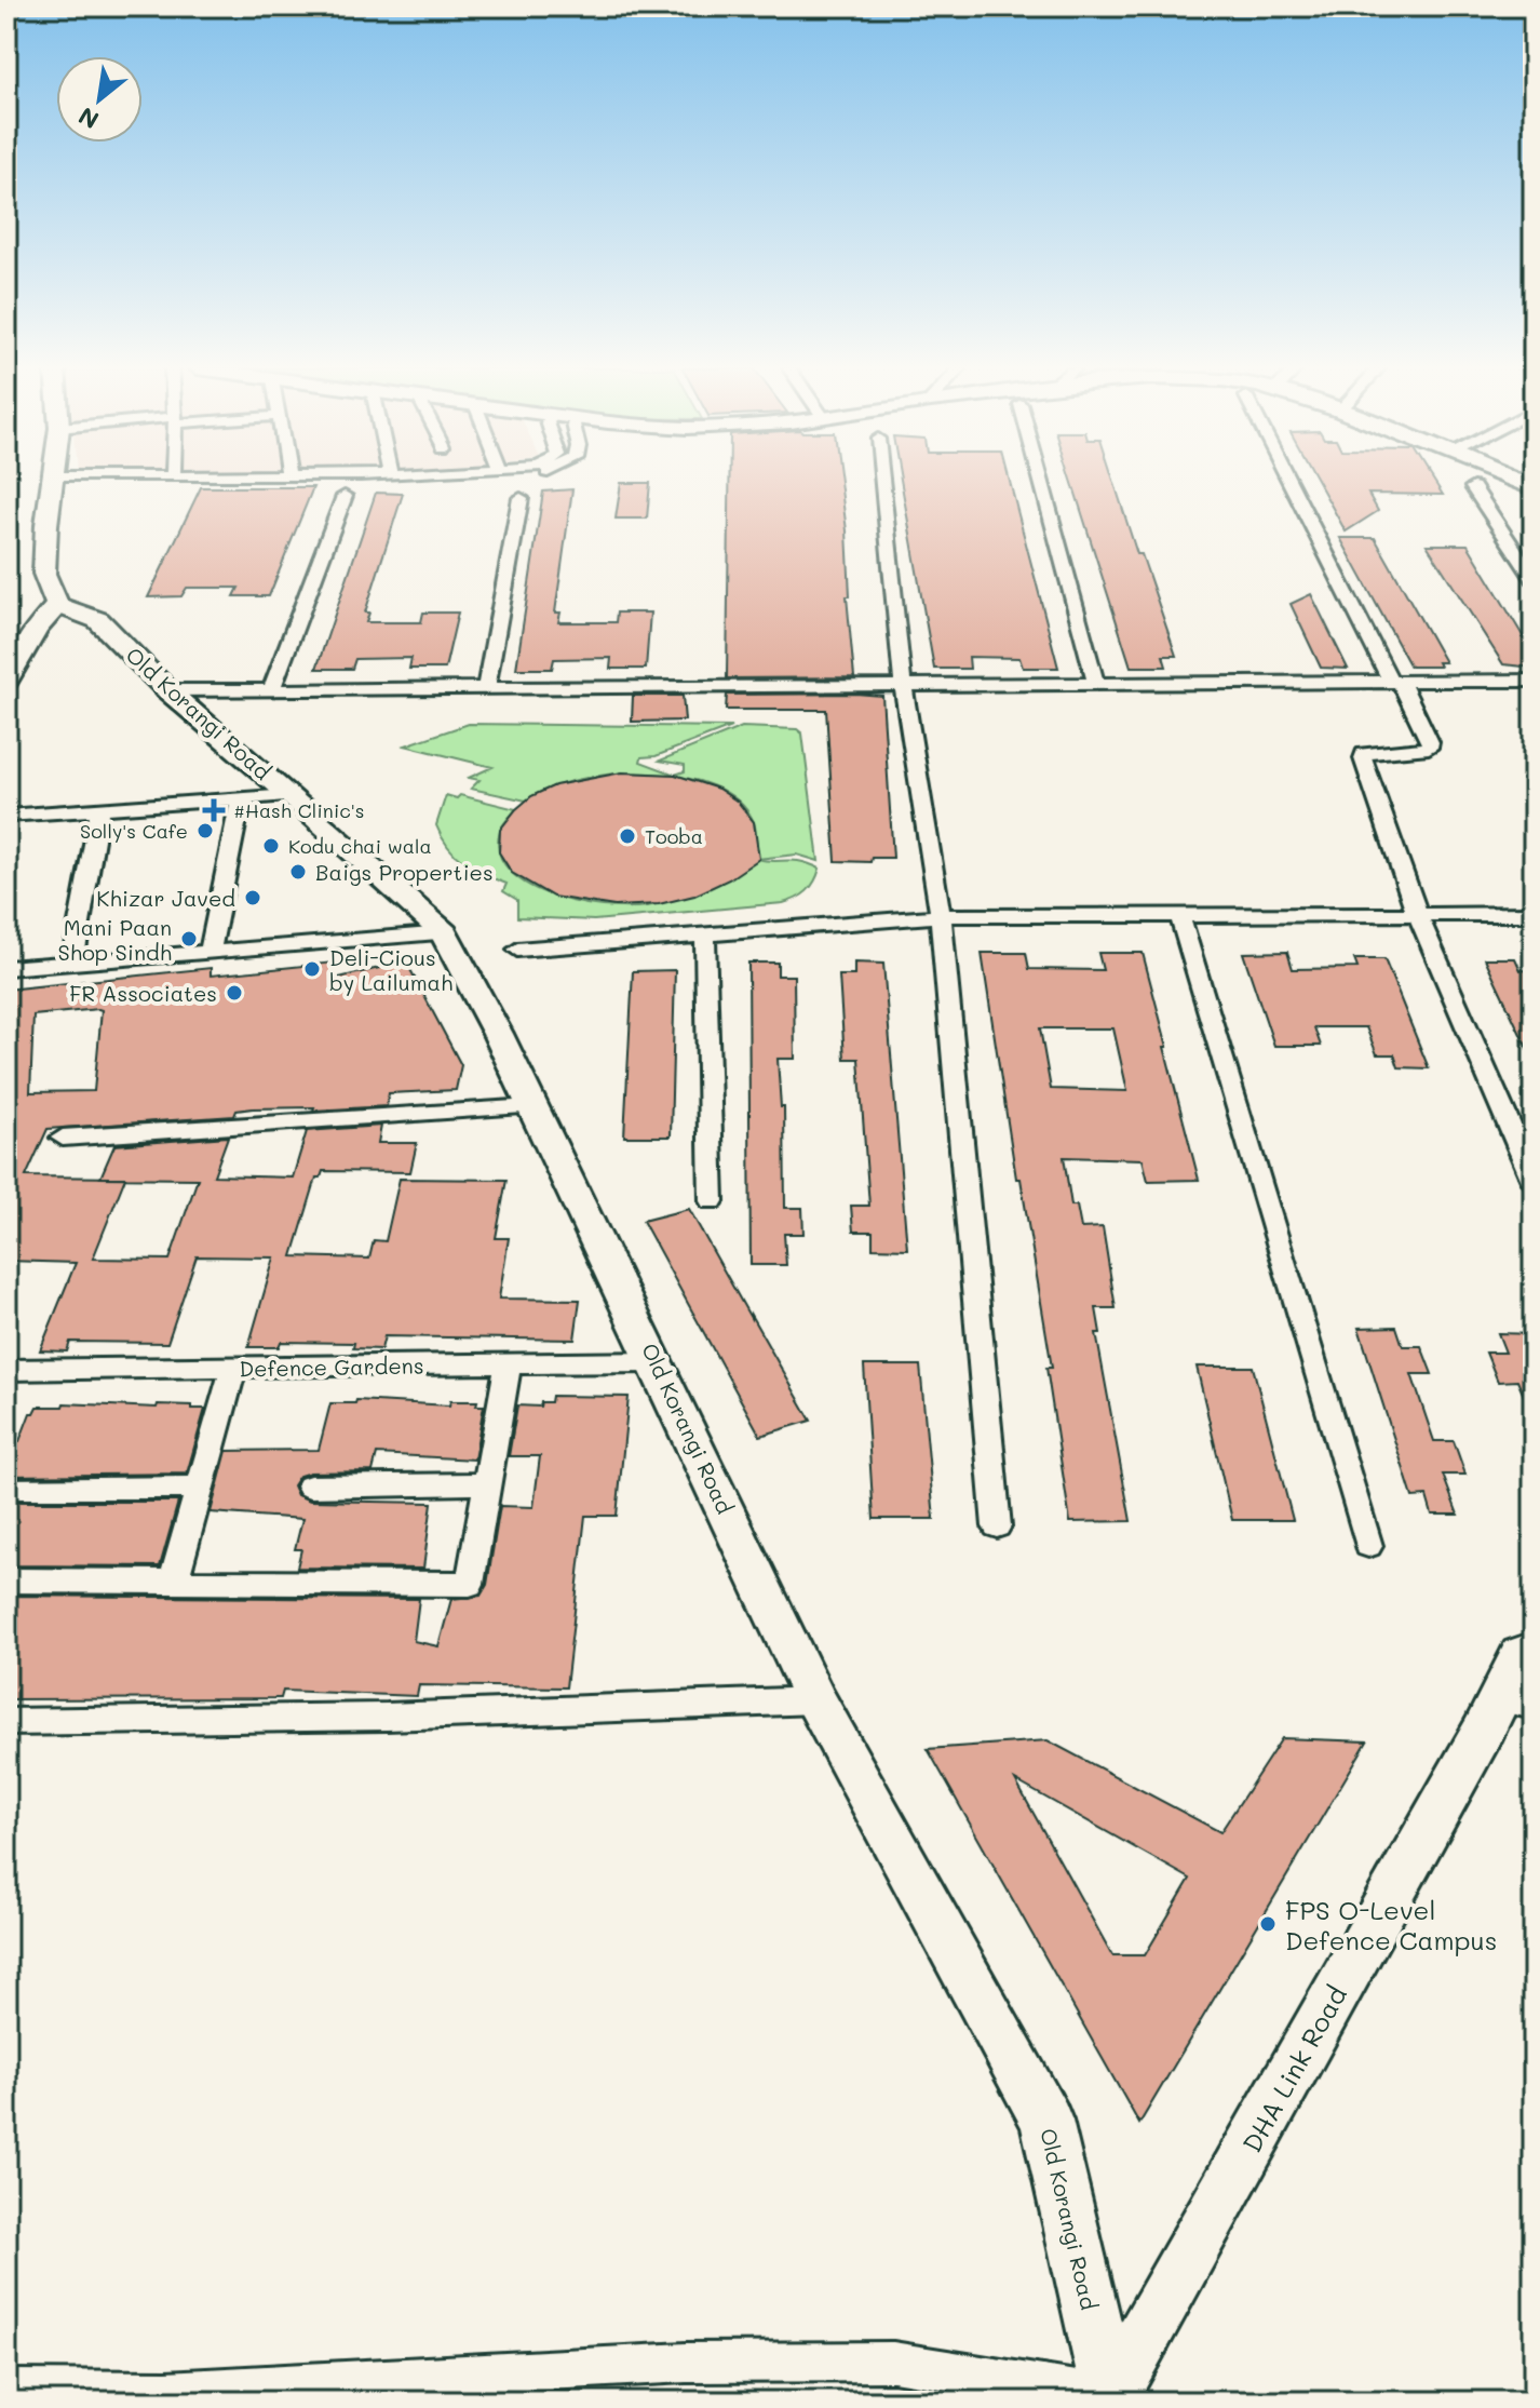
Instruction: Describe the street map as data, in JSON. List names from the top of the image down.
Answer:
{
  "streets": {
    "street": ["Old Korangi Road", "Defence Gardens", "DHA Link Road"]
  },
  "crossings": [
    ["Old Korangi Road", "Defence Gardens"],
    ["Old Korangi Road", "DHA Link Road"]
  ],
  "places": {
    "health": ["#Hash Clinic's"],
    "other": [
      "Solly's Cafe",
      "Tooba",
      "Kodu chai wala",
      "Baigs Properties",
      "Khizar Javed",
      "Mani Paan Shop Sindh",
      "Deli-Cious by Lailumah",
      "FR Associates",
      "FPS O-Level Defence Campus"
    ]
  },
  "north": "bottom left"
}
